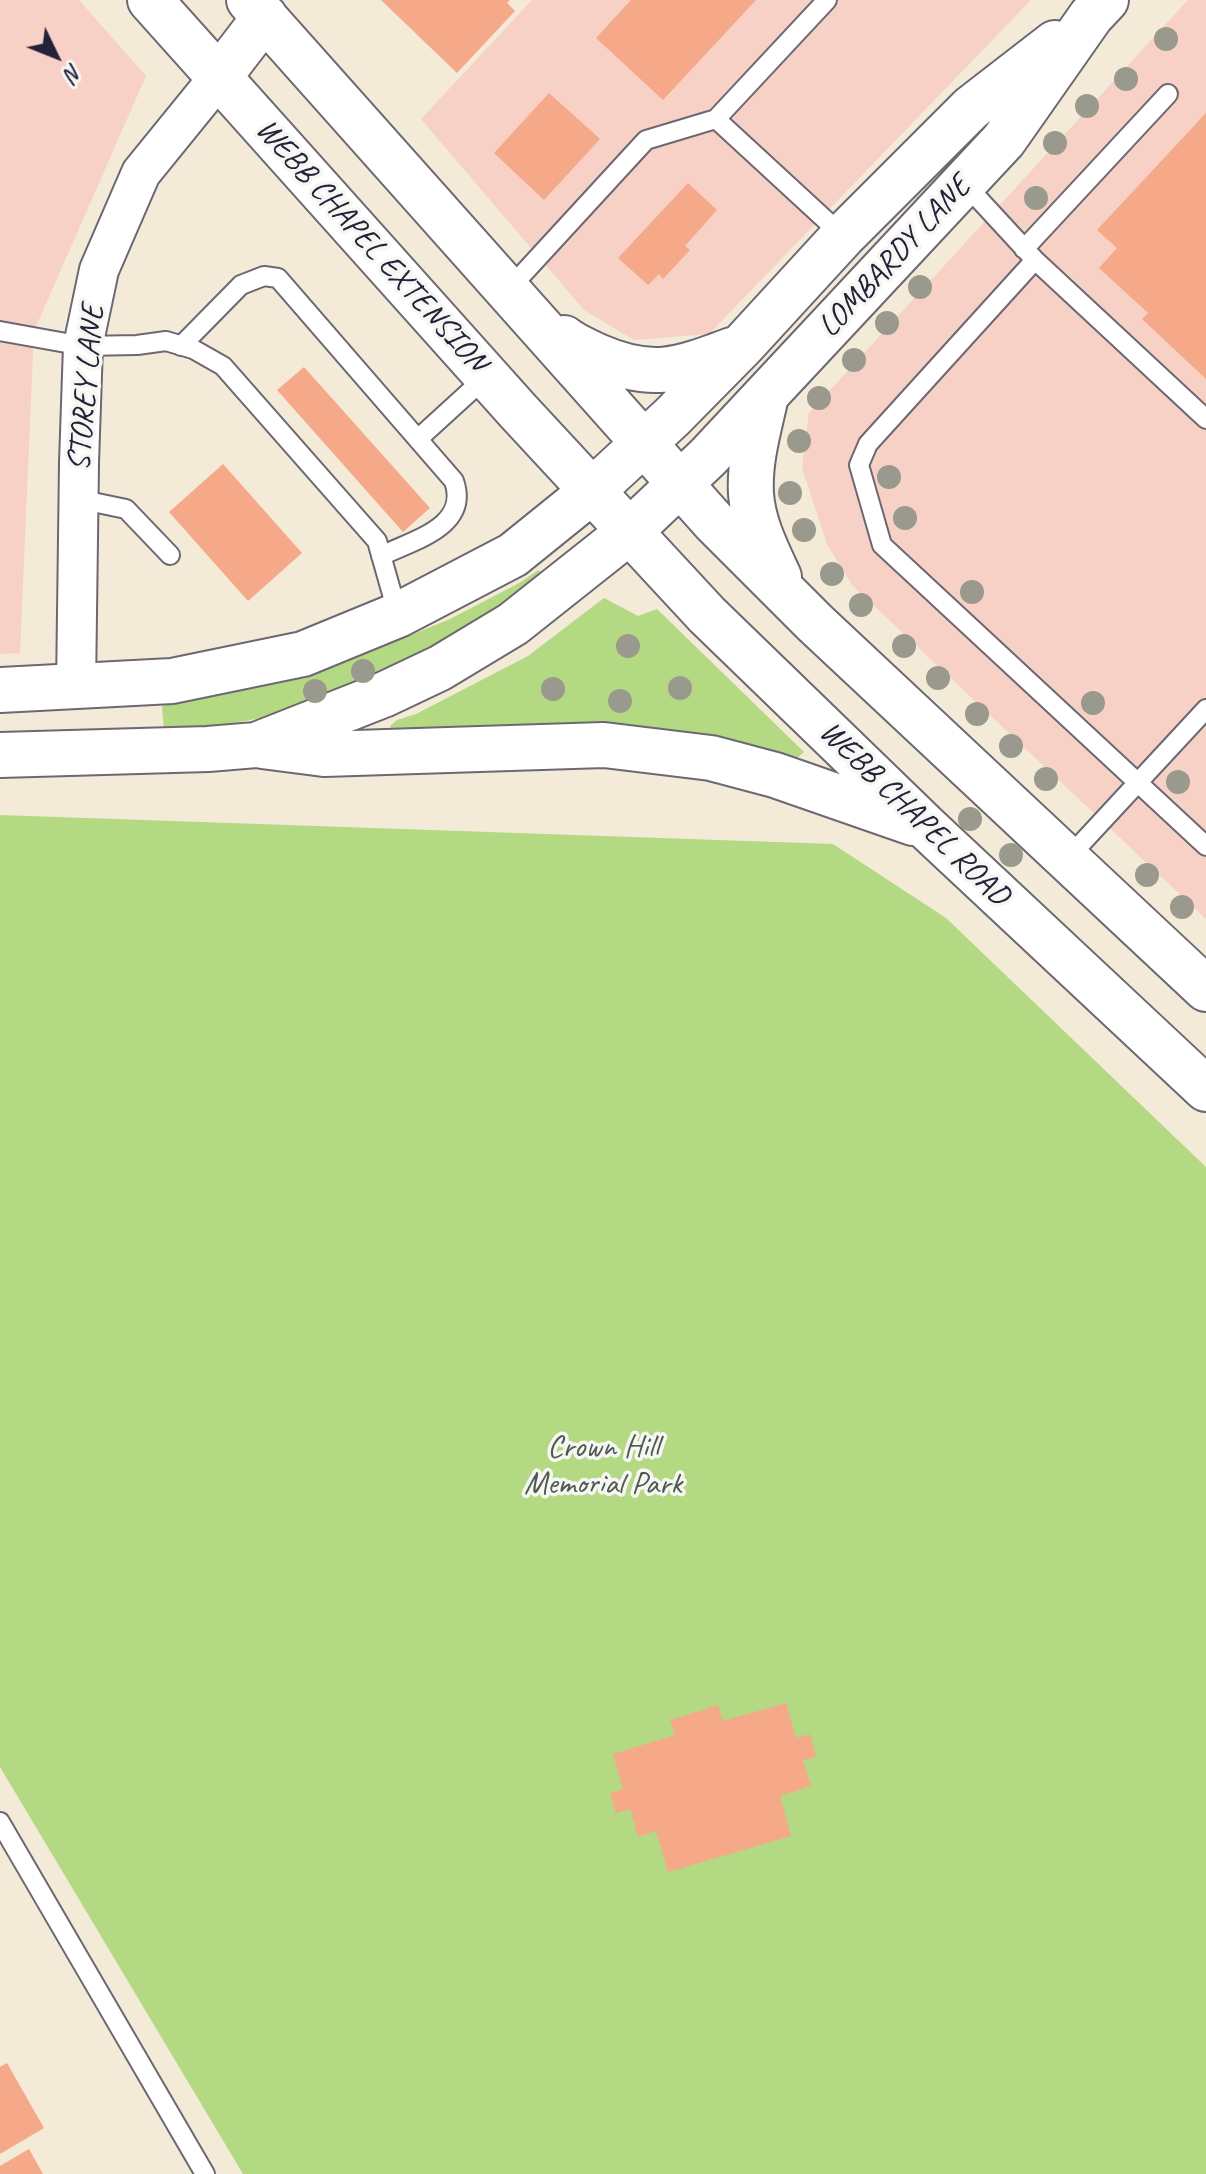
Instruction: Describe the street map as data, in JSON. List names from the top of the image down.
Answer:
{
  "streets": {
    "main road": ["WEBB CHAPEL EXTENSION", "LOMBARDY LANE", "WEBB CHAPEL ROAD"],
    "street": ["STOREY LANE"]
  },
  "crossings": [
    ["WEBB CHAPEL EXTENSION", "STOREY LANE"],
    ["WEBB CHAPEL EXTENSION", "WEBB CHAPEL ROAD"]
  ],
  "parks": ["Crown Hill Memorial Park"],
  "north": "bottom right"
}
